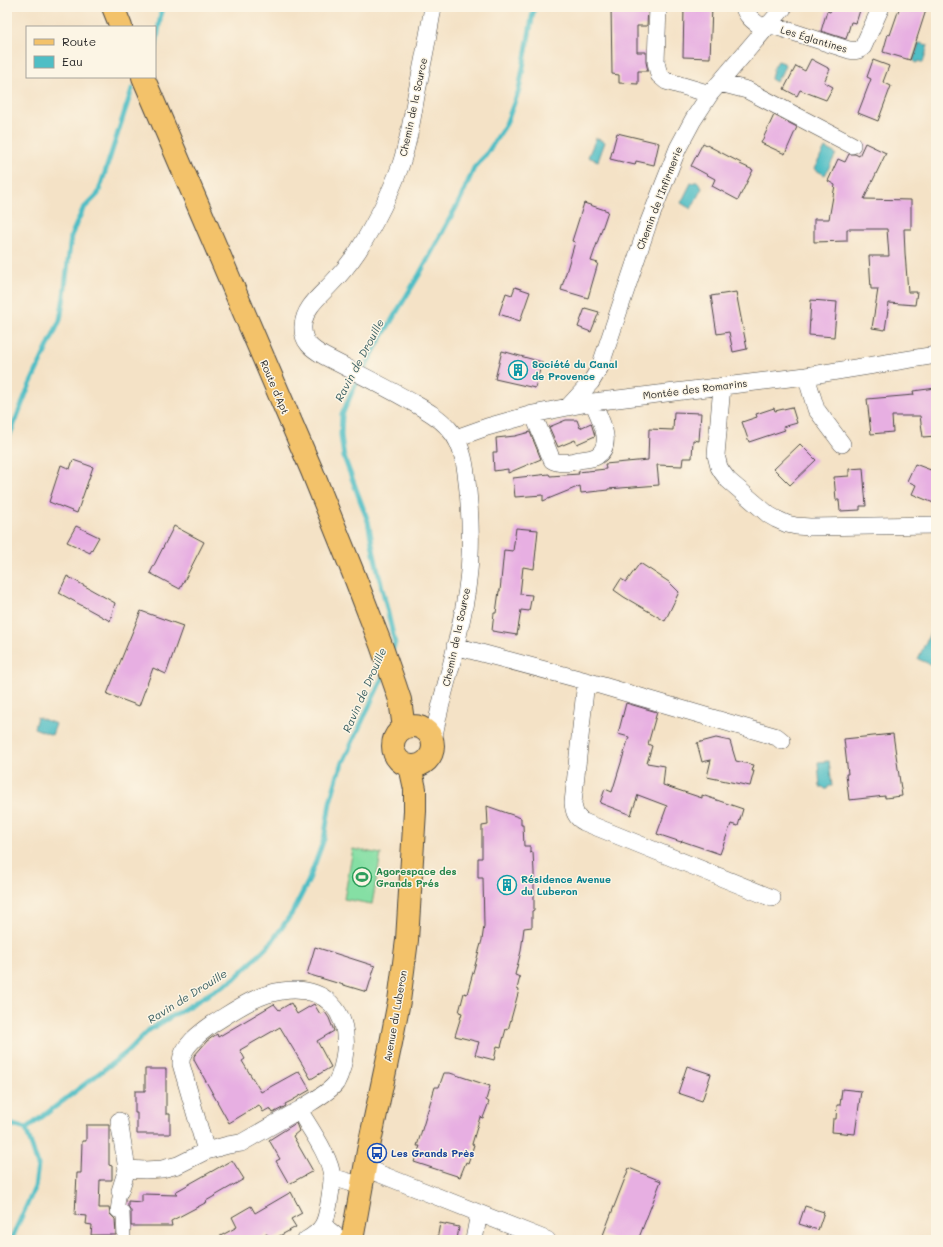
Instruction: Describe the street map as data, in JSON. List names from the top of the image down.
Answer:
{
  "streets": {
    "main road": ["Route d'Apt", "Avenue du Luberon"],
    "street": [
      "Les Églantines",
      "Chemin de la Source",
      "Chemin de l'Infirmerie",
      "Montée des Romarins"
    ]
  },
  "crossings": [
    ["Les Églantines", "Chemin de l'Infirmerie"],
    ["Chemin de la Source", "Route d'Apt"],
    ["Chemin de la Source", "Montée des Romarins"],
    ["Chemin de la Source", "Avenue du Luberon"],
    ["Chemin de l'Infirmerie", "Montée des Romarins"],
    ["Route d'Apt", "Avenue du Luberon"]
  ],
  "water": ["Ravin de Drouille"],
  "places": {
    "building": ["Société du Canal de Provence", "Résidence Avenue du Luberon"],
    "sports": ["Agorespace des Grands Prés"],
    "bus stop": ["Les Grands Près"]
  },
  "legend": ["Route", "Eau"]
}
